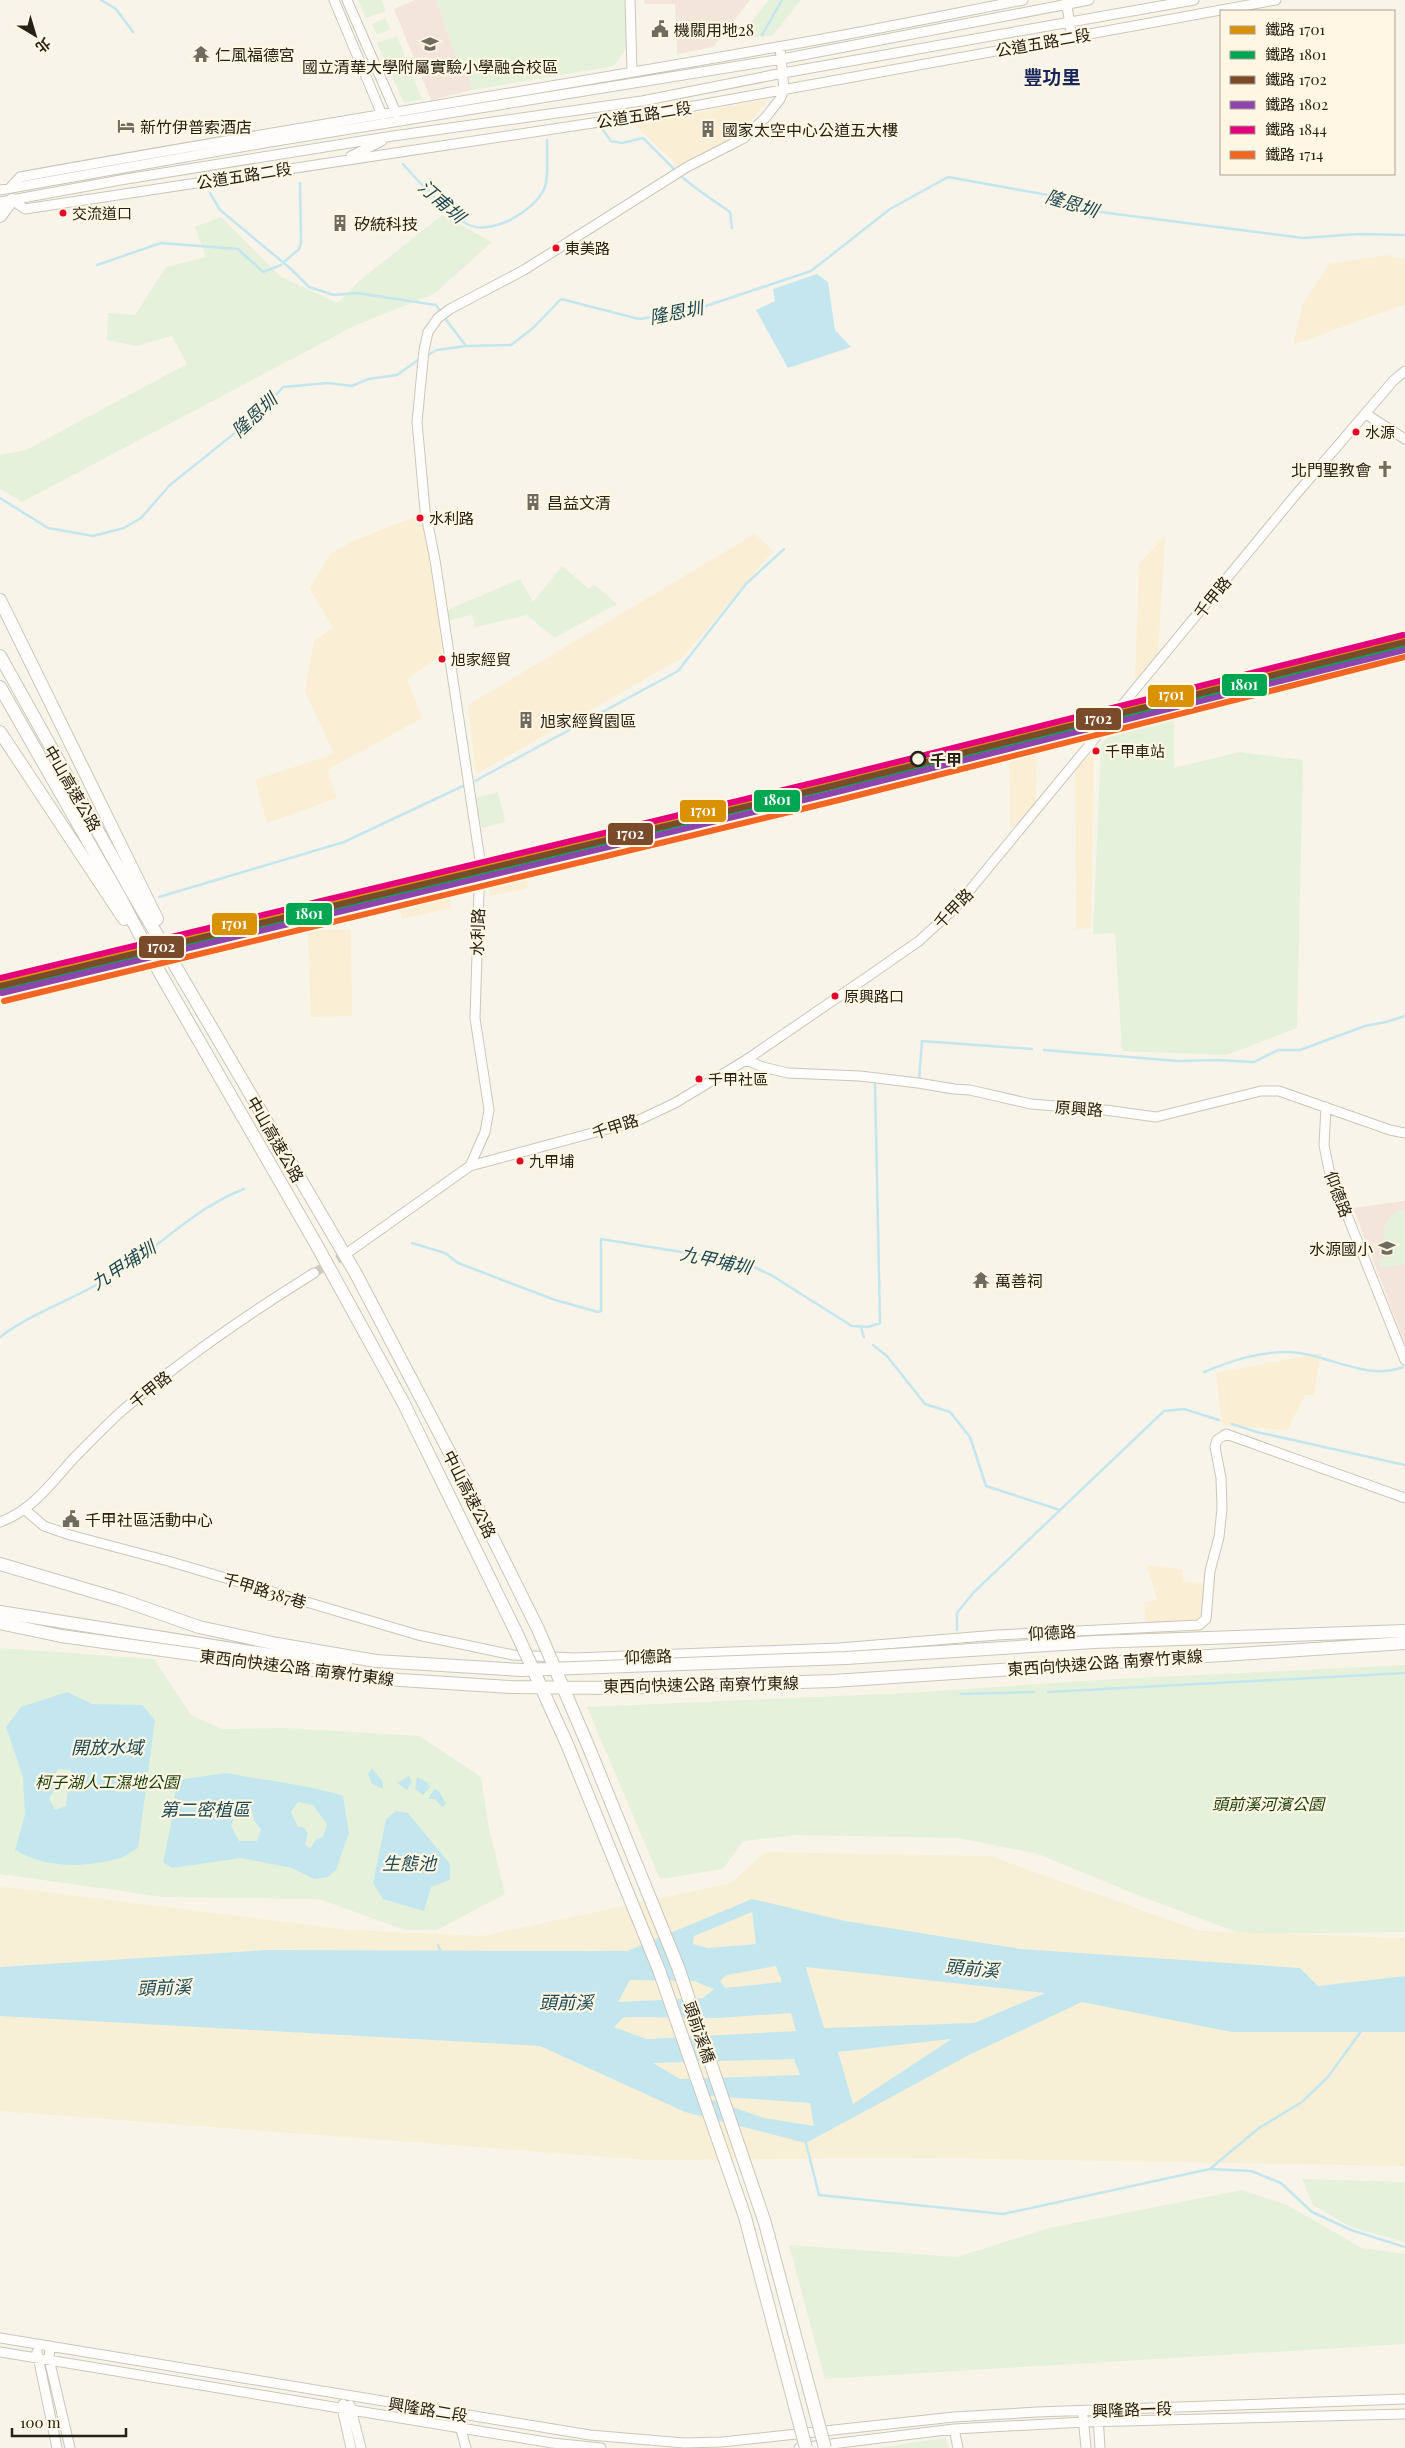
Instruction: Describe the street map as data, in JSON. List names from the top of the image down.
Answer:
{
  "streets": {
    "highway": ["中山高速公路", "東西向快速公路 南寮竹東線", "頭前溪橋"],
    "street": [
      "公道五路二段",
      "千甲路",
      "水利路",
      "原興路",
      "仰德路",
      "千甲路387巷",
      "興隆路二段",
      "興隆路一段"
    ]
  },
  "crossings": [
    ["公道五路二段", "水利路"],
    ["千甲路", "水利路"],
    ["千甲路", "原興路"],
    ["千甲路", "千甲路387巷"],
    ["中山高速公路", "頭前溪橋"],
    ["原興路", "仰德路"],
    ["仰德路", "千甲路387巷"],
    ["興隆路二段", "興隆路一段"]
  ],
  "districts": ["豐功里"],
  "water": [
    "汀甫圳",
    "隆恩圳",
    "九甲埔圳",
    "開放水域",
    "第二密植區",
    "生態池",
    "頭前溪"
  ],
  "parks": ["柯子湖人工濕地公園", "頭前溪河濱公園"],
  "places": {
    "public building": ["機關用地28", "千甲社區活動中心"],
    "school or university": ["國立清華大學附屬實驗小學融合校區", "水源國小"],
    "temple": ["仁風福德宮", "萬善祠"],
    "hotel": ["新竹伊普索酒店"],
    "building": [
      "國家太空中心公道五大樓",
      "矽統科技",
      "昌益文清",
      "旭家經貿園區"
    ],
    "other": [
      "交流道口",
      "東美路",
      "水源",
      "水利路",
      "旭家經貿",
      "千甲車站",
      "千甲",
      "原興路口",
      "千甲社區",
      "九甲埔"
    ],
    "church": ["北門聖教會"]
  },
  "lines": [
    "rail line 1844",
    "rail line 1701",
    "rail line 1702",
    "rail line 1801",
    "rail line 1802",
    "rail line 1714"
  ],
  "legend": [
    "鐵路 1701",
    "鐵路 1801",
    "鐵路 1702",
    "鐵路 1802",
    "鐵路 1844",
    "鐵路 1714"
  ],
  "scale_bar": "100 m",
  "north": "bottom right"
}
